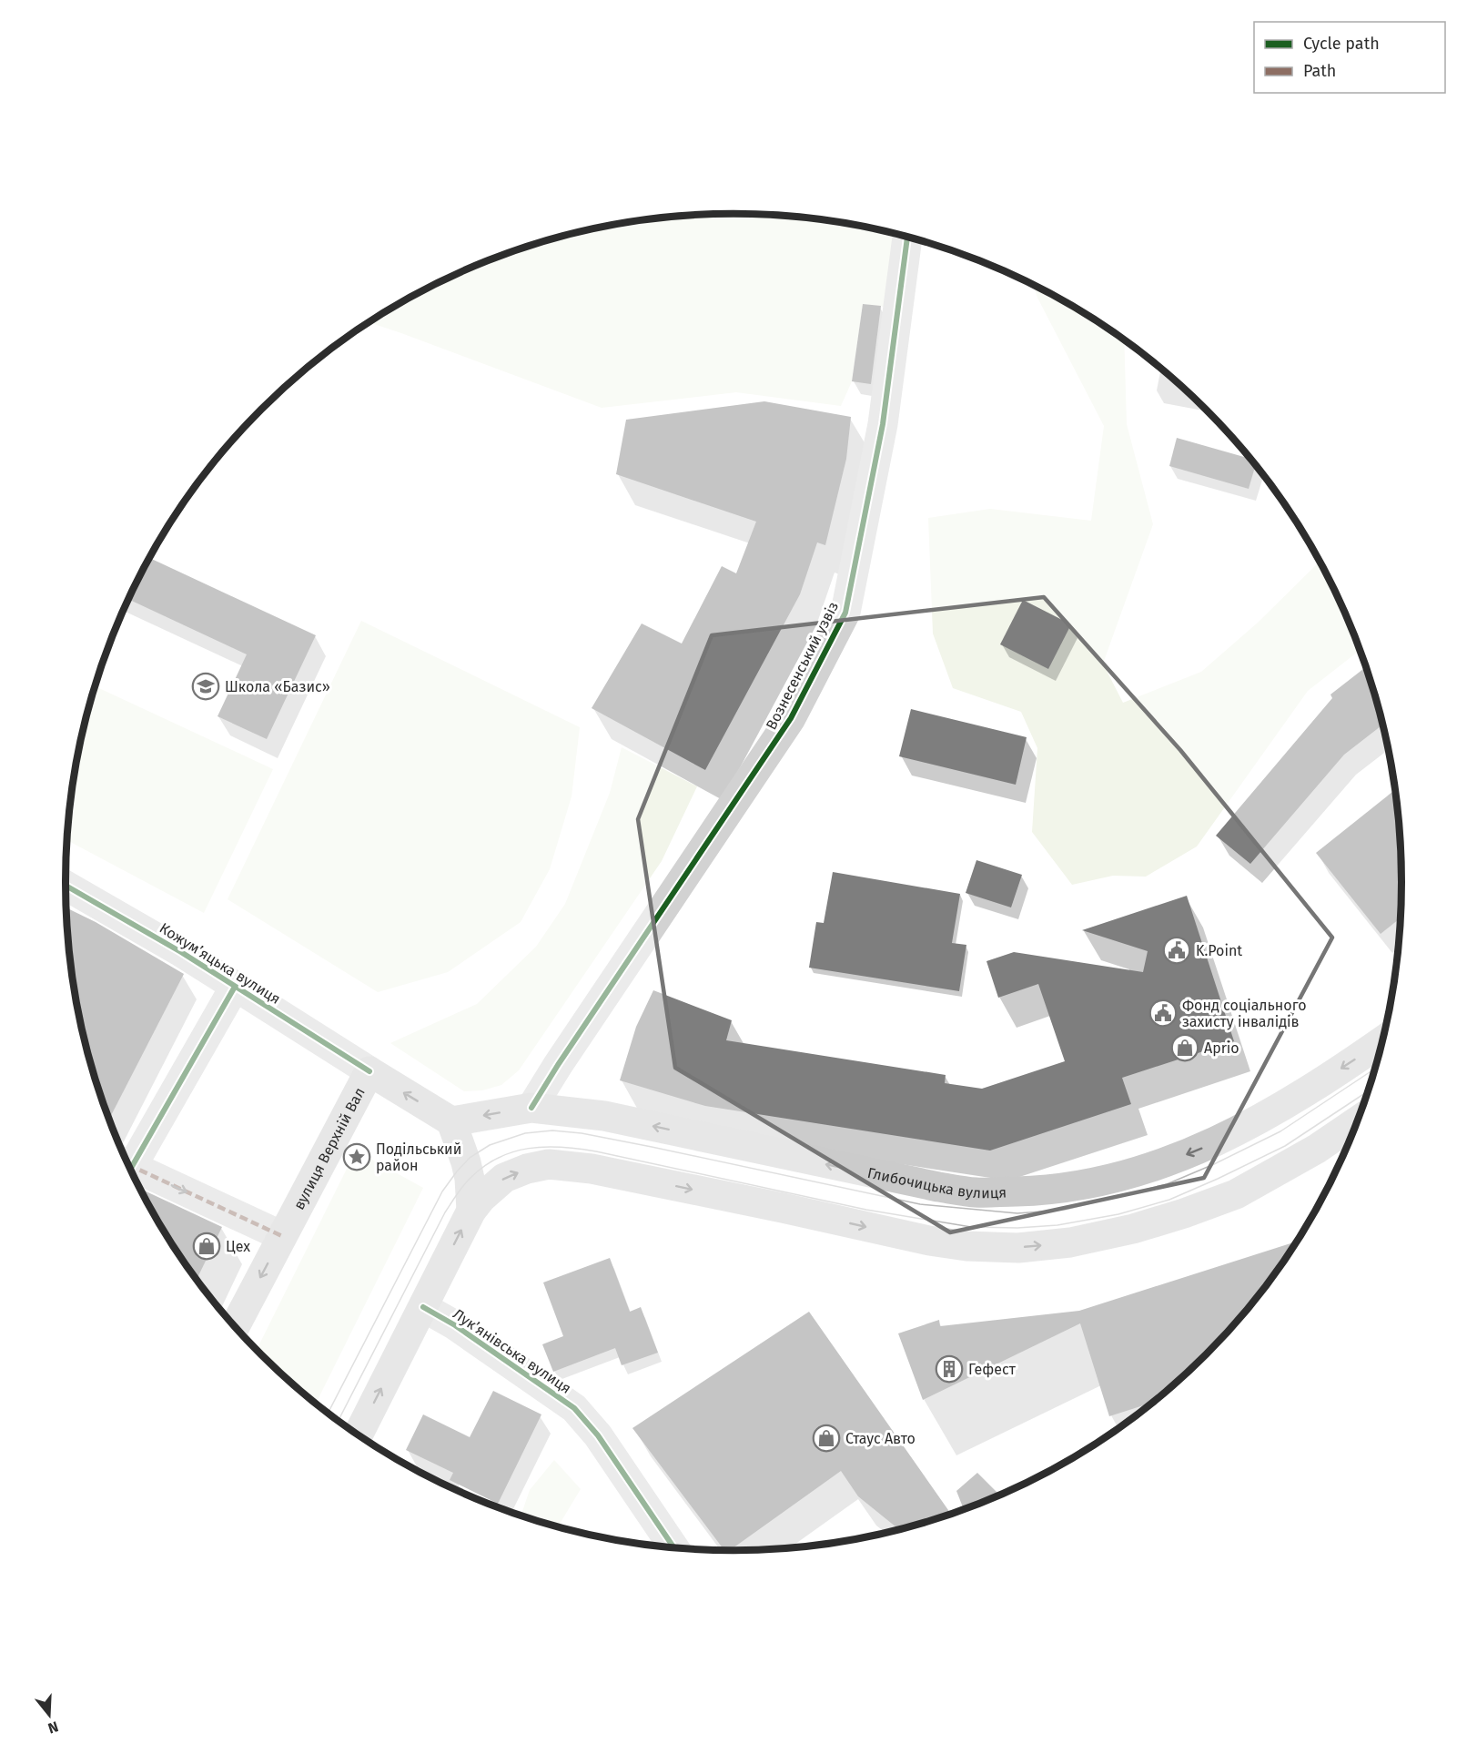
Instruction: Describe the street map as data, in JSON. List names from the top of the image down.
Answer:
{
  "streets": {
    "main road": ["вулиця Верхній Вал", "Глибочицька вулиця"],
    "street": ["Вознесенський узвіз", "Кожумʼяцька вулиця", "Лукʼянівська вулиця"]
  },
  "crossings": [
    ["Вознесенський узвіз", "Глибочицька вулиця"],
    ["Кожумʼяцька вулиця", "вулиця Верхній Вал"],
    ["вулиця Верхній Вал", "Глибочицька вулиця"]
  ],
  "places": {
    "school or university": ["Школа «Базис»"],
    "public building": ["K.Point", "Фонд соціального захисту інвалідів"],
    "shop": ["Aprio", "Цех", "Стаус Авто"],
    "place": ["Подільський район"],
    "building": ["Гефест"]
  },
  "legend": ["Cycle path", "Path"],
  "north": "bottom"
}
